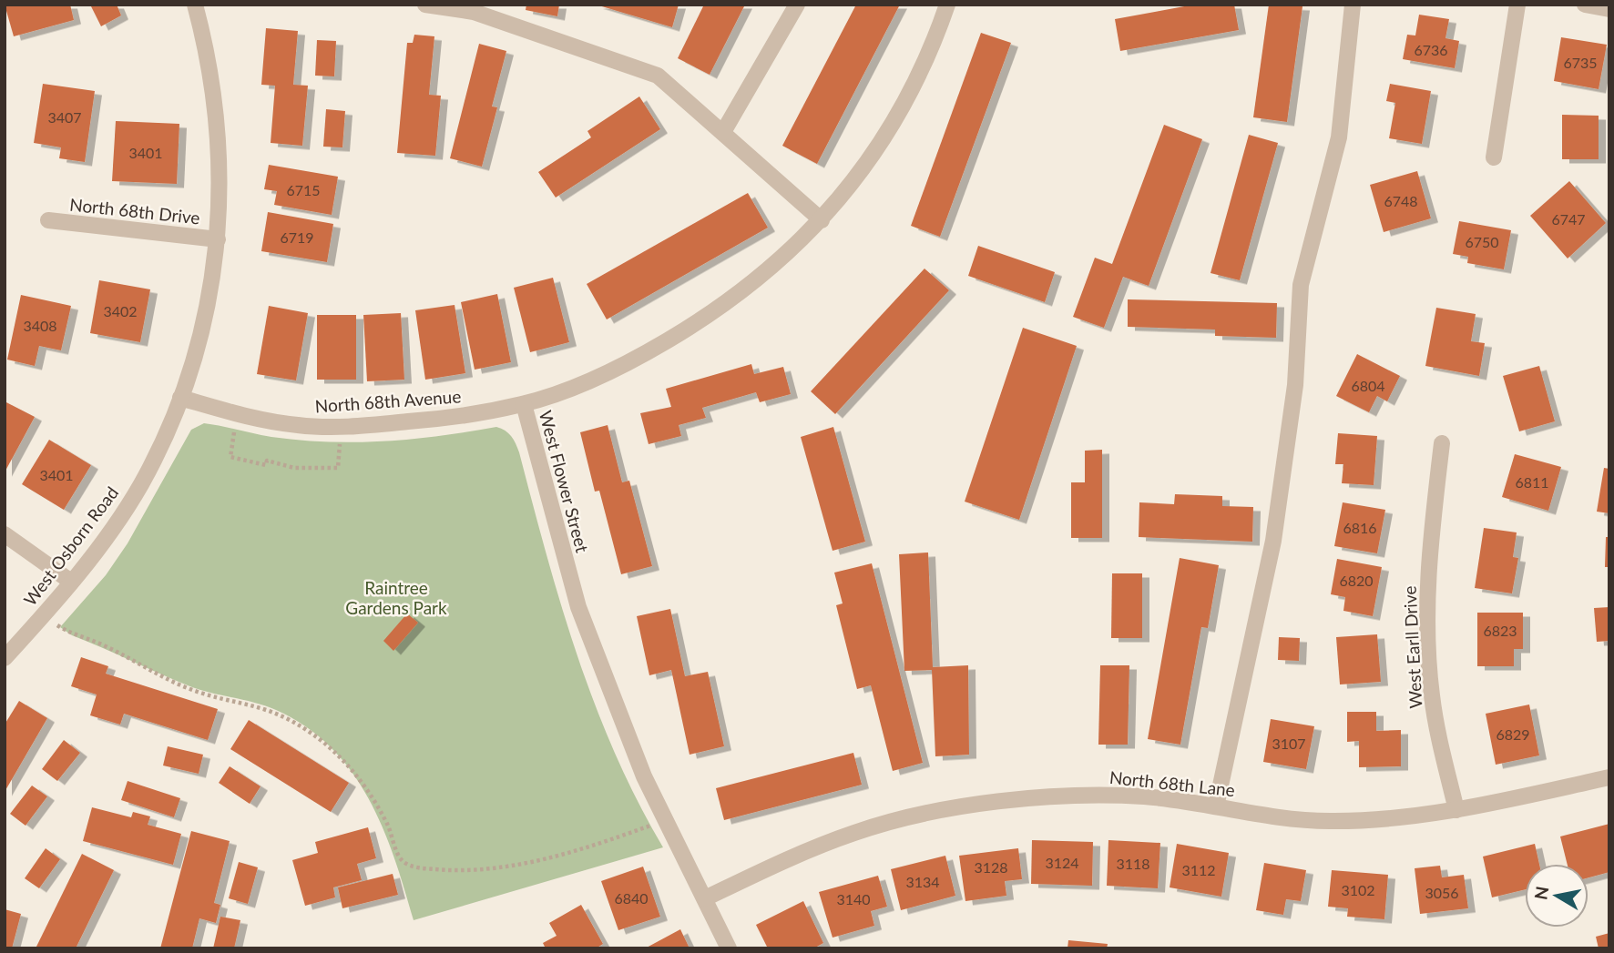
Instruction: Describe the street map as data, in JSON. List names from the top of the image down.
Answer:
{
  "streets": {
    "street": [
      "North 68th Drive",
      "North 68th Avenue",
      "West Flower Street",
      "West Osborn Road",
      "West Earll Drive",
      "North 68th Lane"
    ]
  },
  "crossings": [
    ["North 68th Drive", "West Osborn Road"],
    ["North 68th Avenue", "West Flower Street"],
    ["North 68th Avenue", "West Osborn Road"],
    ["West Flower Street", "North 68th Lane"],
    ["West Earll Drive", "North 68th Lane"]
  ],
  "parks": ["Raintree Gardens Park"],
  "house_numbers": [
    "6736",
    "6735",
    "3407",
    "3401",
    "6715",
    "6748",
    "6747",
    "6719",
    "6750",
    "3402",
    "3408",
    "6804",
    "3401",
    "6811",
    "6816",
    "6820",
    "6823",
    "6829",
    "3107",
    "3124",
    "3118",
    "3128",
    "3112",
    "3134",
    "3102",
    "3056",
    "6840",
    "3140"
  ],
  "north": "left"
}
